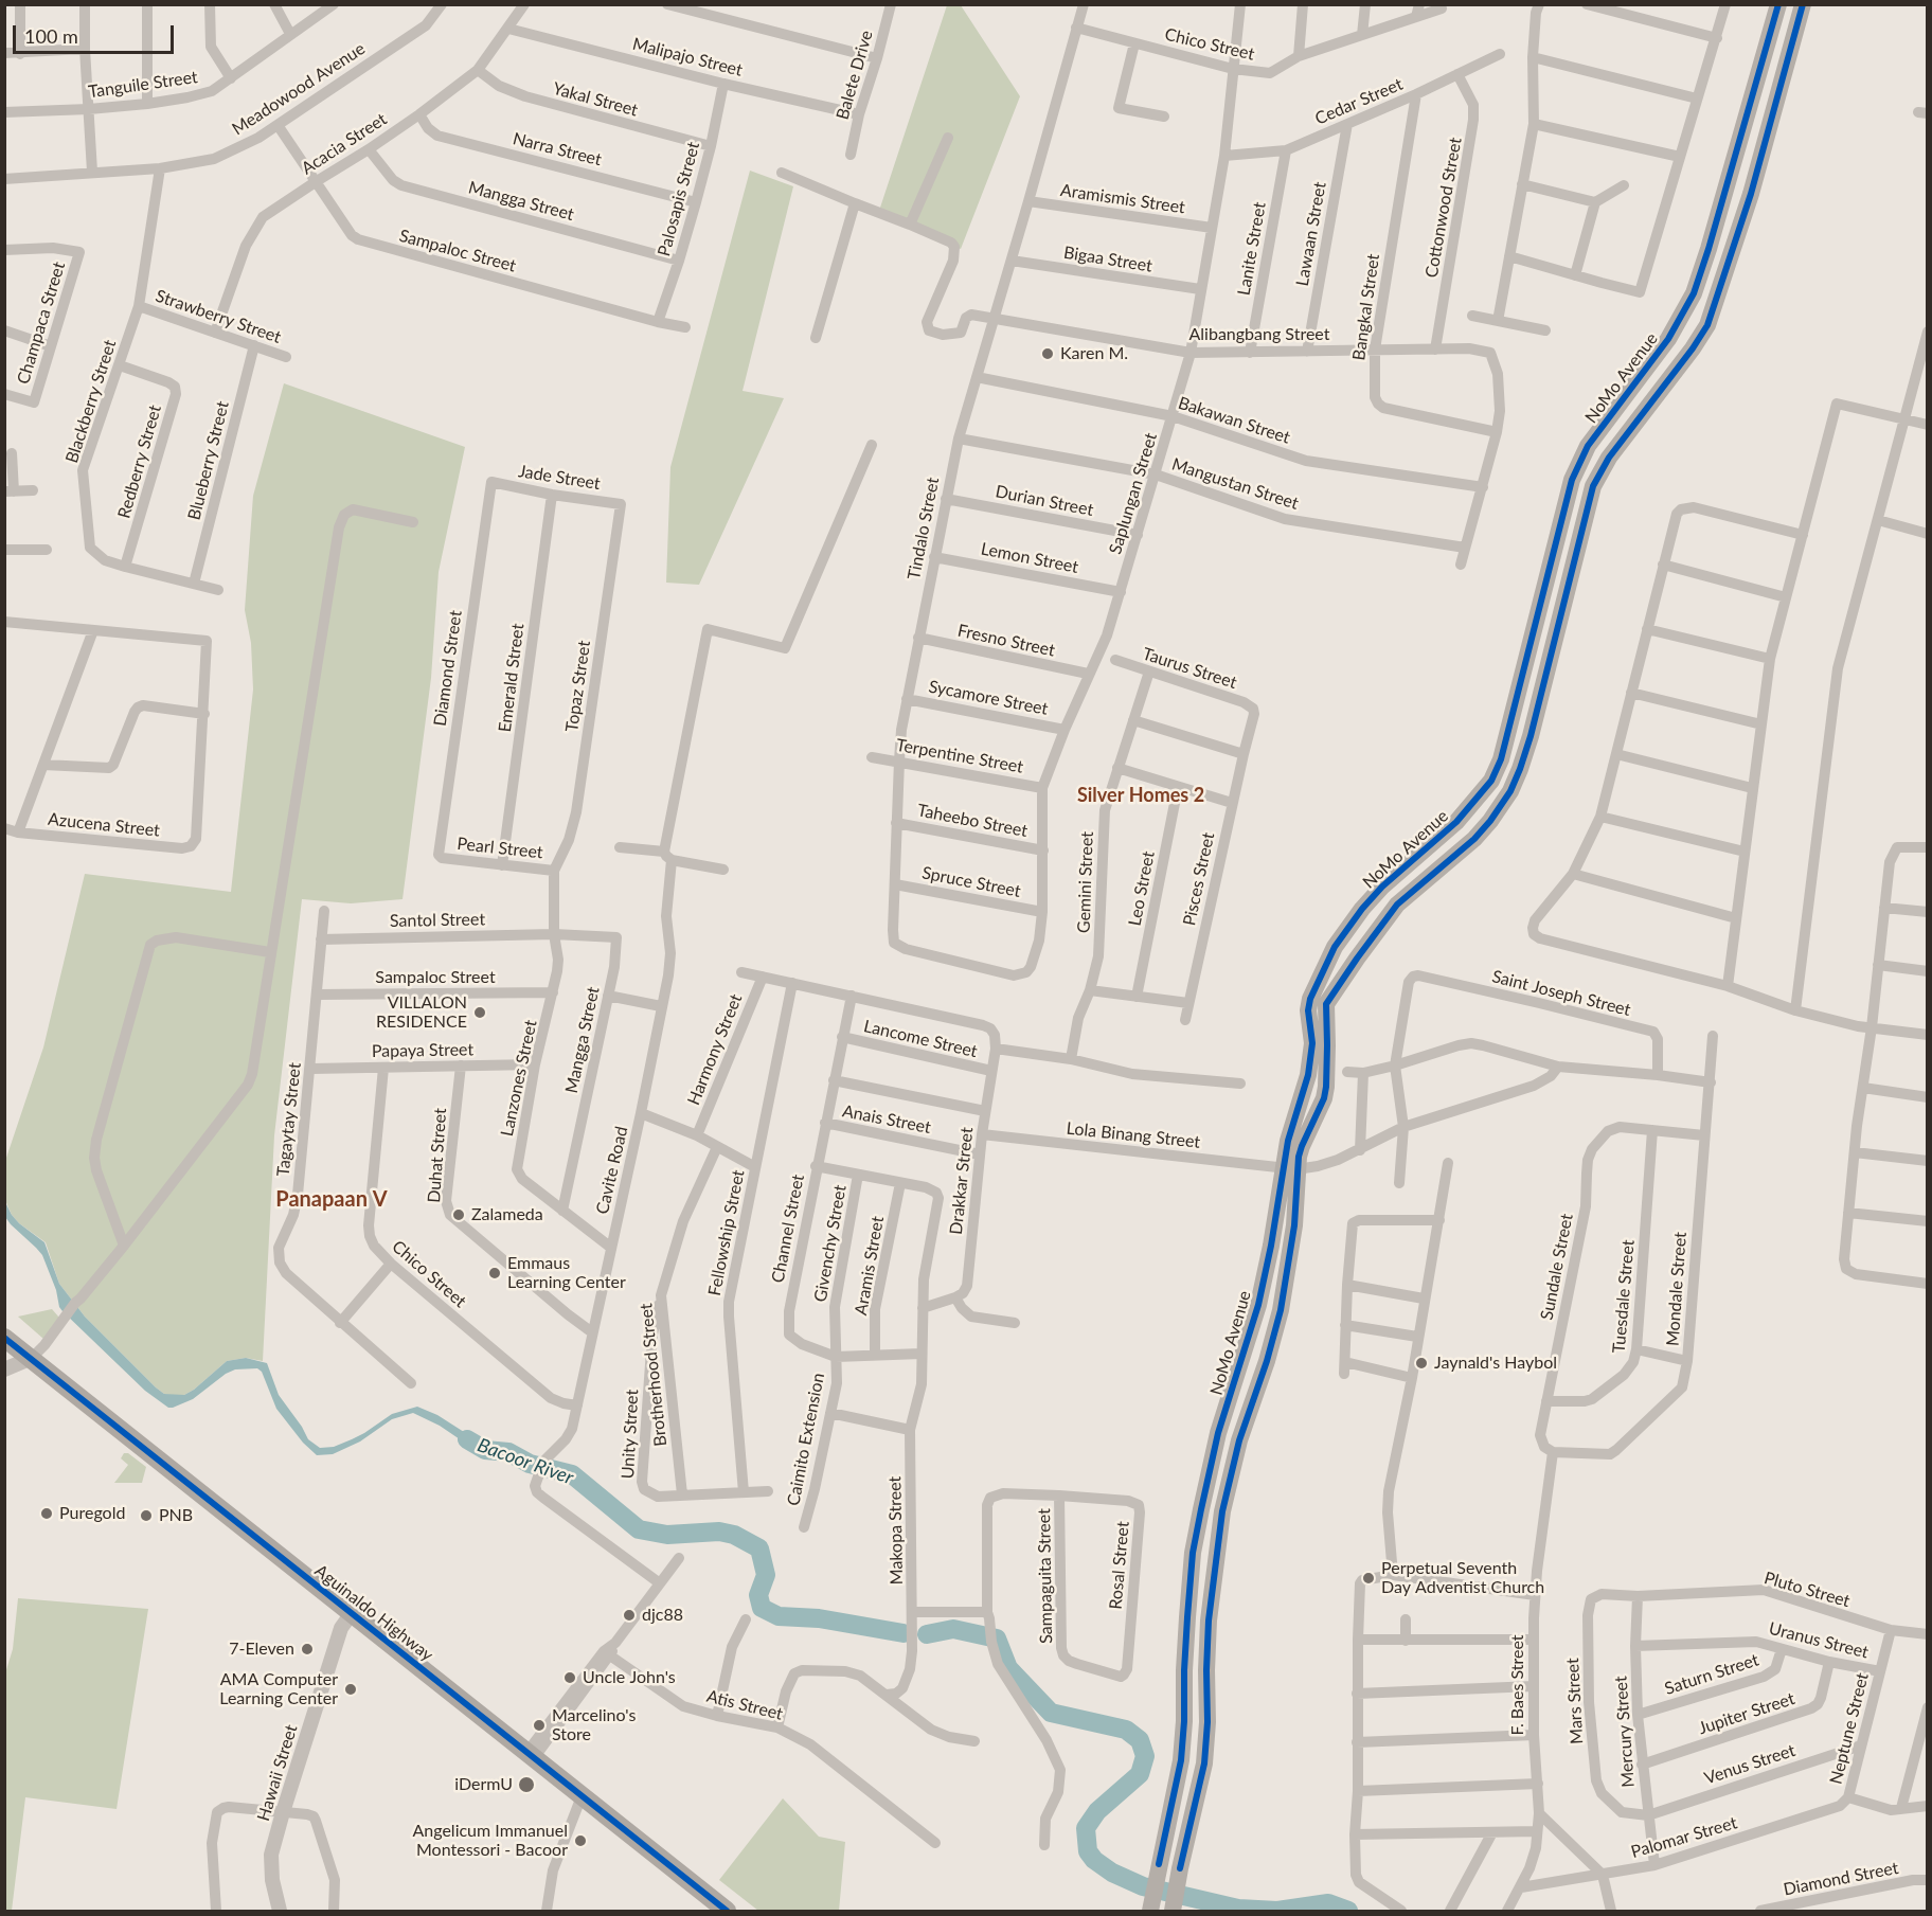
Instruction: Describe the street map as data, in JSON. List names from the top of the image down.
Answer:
{
  "streets": {
    "highway": ["Aguinaldo Highway"],
    "main road": ["NoMo Avenue"],
    "street": [
      "Chico Street",
      "Malipajo Street",
      "Balete Drive",
      "Tanguile Street",
      "Meadowood Avenue",
      "Yakal Street",
      "Cedar Street",
      "Acacia Street",
      "Narra Street",
      "Palosapis Street",
      "Aramismis Street",
      "Mangga Street",
      "Cottonwood Street",
      "Lawaan Street",
      "Lanite Street",
      "Sampaloc Street",
      "Bigaa Street",
      "Bangkal Street",
      "Strawberry Street",
      "Champaca Street",
      "Alibangbang Street",
      "Blackberry Street",
      "Bakawan Street",
      "Blueberry Street",
      "Redberry Street",
      "Jade Street",
      "Mangustan Street",
      "Saplungan Street",
      "Durian Street",
      "Tindalo Street",
      "Lemon Street",
      "Fresno Street",
      "Diamond Street",
      "Taurus Street",
      "Emerald Street",
      "Topaz Street",
      "Sycamore Street",
      "Terpentine Street",
      "Taheebo Street",
      "Azucena Street",
      "Pearl Street",
      "Pisces Street",
      "Spruce Street",
      "Gemini Street",
      "Leo Street",
      "Santol Street",
      "Saint Joseph Street",
      "Lancome Street",
      "Harmony Street",
      "Papaya Street",
      "Lanzones Street",
      "Tagaytay Street",
      "Anais Street",
      "Lola Binang Street",
      "Duhat Street",
      "Cavite Road",
      "Drakkar Street",
      "Channel Street",
      "Fellowship Street",
      "Givenchy Street",
      "Aramis Street",
      "Sundale Street",
      "Mondale Street",
      "Tuesdale Street",
      "Brotherhood Street",
      "Unity Street",
      "Caimito Extension",
      "Makopa Street",
      "Rosal Street",
      "Sampaguita Street",
      "Pluto Street",
      "Uranus Street",
      "Saturn Street",
      "F. Baes Street",
      "Mars Street",
      "Atis Street",
      "Jupiter Street",
      "Neptune Street",
      "Mercury Street",
      "Venus Street",
      "Hawaii Street",
      "Palomar Street"
    ]
  },
  "crossings": [
    ["Chico Street", "Saplungan Street"],
    ["Chico Street", "Tindalo Street"],
    ["Chico Street", "Papaya Street"],
    ["Chico Street", "Cavite Road"],
    ["Malipajo Street", "Balete Drive"],
    ["Malipajo Street", "Acacia Street"],
    ["Malipajo Street", "Palosapis Street"],
    ["Meadowood Avenue", "Sampaloc Street"],
    ["Meadowood Avenue", "Blackberry Street"],
    ["Yakal Street", "Acacia Street"],
    ["Yakal Street", "Palosapis Street"],
    ["Cedar Street", "Cottonwood Street"],
    ["Cedar Street", "Lawaan Street"],
    ["Cedar Street", "Lanite Street"],
    ["Cedar Street", "Bangkal Street"],
    ["Cedar Street", "Saplungan Street"],
    ["Acacia Street", "Narra Street"],
    ["Acacia Street", "Mangga Street"],
    ["Acacia Street", "Sampaloc Street"],
    ["Acacia Street", "Strawberry Street"],
    ["Narra Street", "Palosapis Street"],
    ["Palosapis Street", "Mangga Street"],
    ["Palosapis Street", "Sampaloc Street"],
    ["Aramismis Street", "Saplungan Street"],
    ["Aramismis Street", "Tindalo Street"],
    ["Mangga Street", "Santol Street"],
    ["Mangga Street", "Lanzones Street"],
    ["Cottonwood Street", "Alibangbang Street"],
    ["Lawaan Street", "Alibangbang Street"],
    ["Lanite Street", "Alibangbang Street"],
    ["Sampaloc Street", "Lanzones Street"],
    ["Sampaloc Street", "Tagaytay Street"],
    ["Bigaa Street", "Saplungan Street"],
    ["Bigaa Street", "Tindalo Street"],
    ["Bangkal Street", "Alibangbang Street"],
    ["Strawberry Street", "Blackberry Street"],
    ["Strawberry Street", "Blueberry Street"],
    ["Alibangbang Street", "Saplungan Street"],
    ["Alibangbang Street", "Tindalo Street"],
    ["NoMo Avenue", "Lola Binang Street"],
    ["Blackberry Street", "Blueberry Street"],
    ["Blackberry Street", "Redberry Street"],
    ["Bakawan Street", "Saplungan Street"],
    ["Bakawan Street", "Tindalo Street"],
    ["Jade Street", "Diamond Street"],
    ["Jade Street", "Emerald Street"],
    ["Jade Street", "Topaz Street"],
    ["Mangustan Street", "Saplungan Street"],
    ["Mangustan Street", "Tindalo Street"],
    ["Saplungan Street", "Durian Street"],
    ["Saplungan Street", "Tindalo Street"],
    ["Saplungan Street", "Lemon Street"],
    ["Saplungan Street", "Fresno Street"],
    ["Saplungan Street", "Sycamore Street"],
    ["Saplungan Street", "Terpentine Street"],
    ["Saplungan Street", "Taheebo Street"],
    ["Saplungan Street", "Spruce Street"],
    ["Durian Street", "Tindalo Street"],
    ["Tindalo Street", "Lemon Street"],
    ["Tindalo Street", "Fresno Street"],
    ["Tindalo Street", "Sycamore Street"],
    ["Tindalo Street", "Terpentine Street"],
    ["Tindalo Street", "Taheebo Street"],
    ["Tindalo Street", "Spruce Street"],
    ["Diamond Street", "Pearl Street"],
    ["Taurus Street", "Pisces Street"],
    ["Taurus Street", "Gemini Street"],
    ["Emerald Street", "Pearl Street"],
    ["Topaz Street", "Pearl Street"],
    ["Topaz Street", "Lanzones Street"],
    ["Pearl Street", "Lanzones Street"],
    ["Santol Street", "Lanzones Street"],
    ["Santol Street", "Tagaytay Street"],
    ["Lancome Street", "Harmony Street"],
    ["Lancome Street", "Drakkar Street"],
    ["Lancome Street", "Channel Street"],
    ["Lancome Street", "Fellowship Street"],
    ["Papaya Street", "Lanzones Street"],
    ["Papaya Street", "Tagaytay Street"],
    ["Papaya Street", "Duhat Street"],
    ["Lanzones Street", "Cavite Road"],
    ["Anais Street", "Drakkar Street"],
    ["Anais Street", "Channel Street"],
    ["Lola Binang Street", "Drakkar Street"],
    ["Duhat Street", "Cavite Road"],
    ["Channel Street", "Givenchy Street"],
    ["Channel Street", "Aramis Street"],
    ["Channel Street", "Caimito Extension"],
    ["Channel Street", "Makopa Street"],
    ["Fellowship Street", "Unity Street"],
    ["Givenchy Street", "Caimito Extension"],
    ["Aramis Street", "Makopa Street"],
    ["Sundale Street", "Mondale Street"],
    ["Sundale Street", "Tuesdale Street"],
    ["Sundale Street", "F. Baes Street"],
    ["Mondale Street", "F. Baes Street"],
    ["Brotherhood Street", "Unity Street"],
    ["Rosal Street", "Sampaguita Street"],
    ["Pluto Street", "Mars Street"],
    ["Pluto Street", "Neptune Street"],
    ["Pluto Street", "Mercury Street"],
    ["Aguinaldo Highway", "Hawaii Street"],
    ["Uranus Street", "Saturn Street"],
    ["Uranus Street", "Jupiter Street"],
    ["Uranus Street", "Neptune Street"],
    ["Uranus Street", "Mercury Street"],
    ["Saturn Street", "Mercury Street"],
    ["F. Baes Street", "Palomar Street"],
    ["Mars Street", "Mercury Street"],
    ["Mars Street", "Venus Street"],
    ["Jupiter Street", "Mercury Street"],
    ["Neptune Street", "Venus Street"],
    ["Neptune Street", "Palomar Street"],
    ["Mercury Street", "Venus Street"],
    ["Mercury Street", "Palomar Street"]
  ],
  "districts": ["Silver Homes 2", "Panapaan V"],
  "water": ["Bacoor River"],
  "places": [
    "Karen M.",
    "VILLALON RESIDENCE",
    "Zalameda",
    "Emmaus Learning Center",
    "Jaynald's Haybol",
    "Puregold",
    "PNB",
    "Perpetual Seventh Day Adventist Church",
    "djc88",
    "7-Eleven",
    "Uncle John's",
    "AMA Computer Learning Center",
    "Marcelino's Store",
    "iDermU",
    "Angelicum Immanuel Montessori - Bacoor"
  ],
  "scale_bar": "100 m"
}
